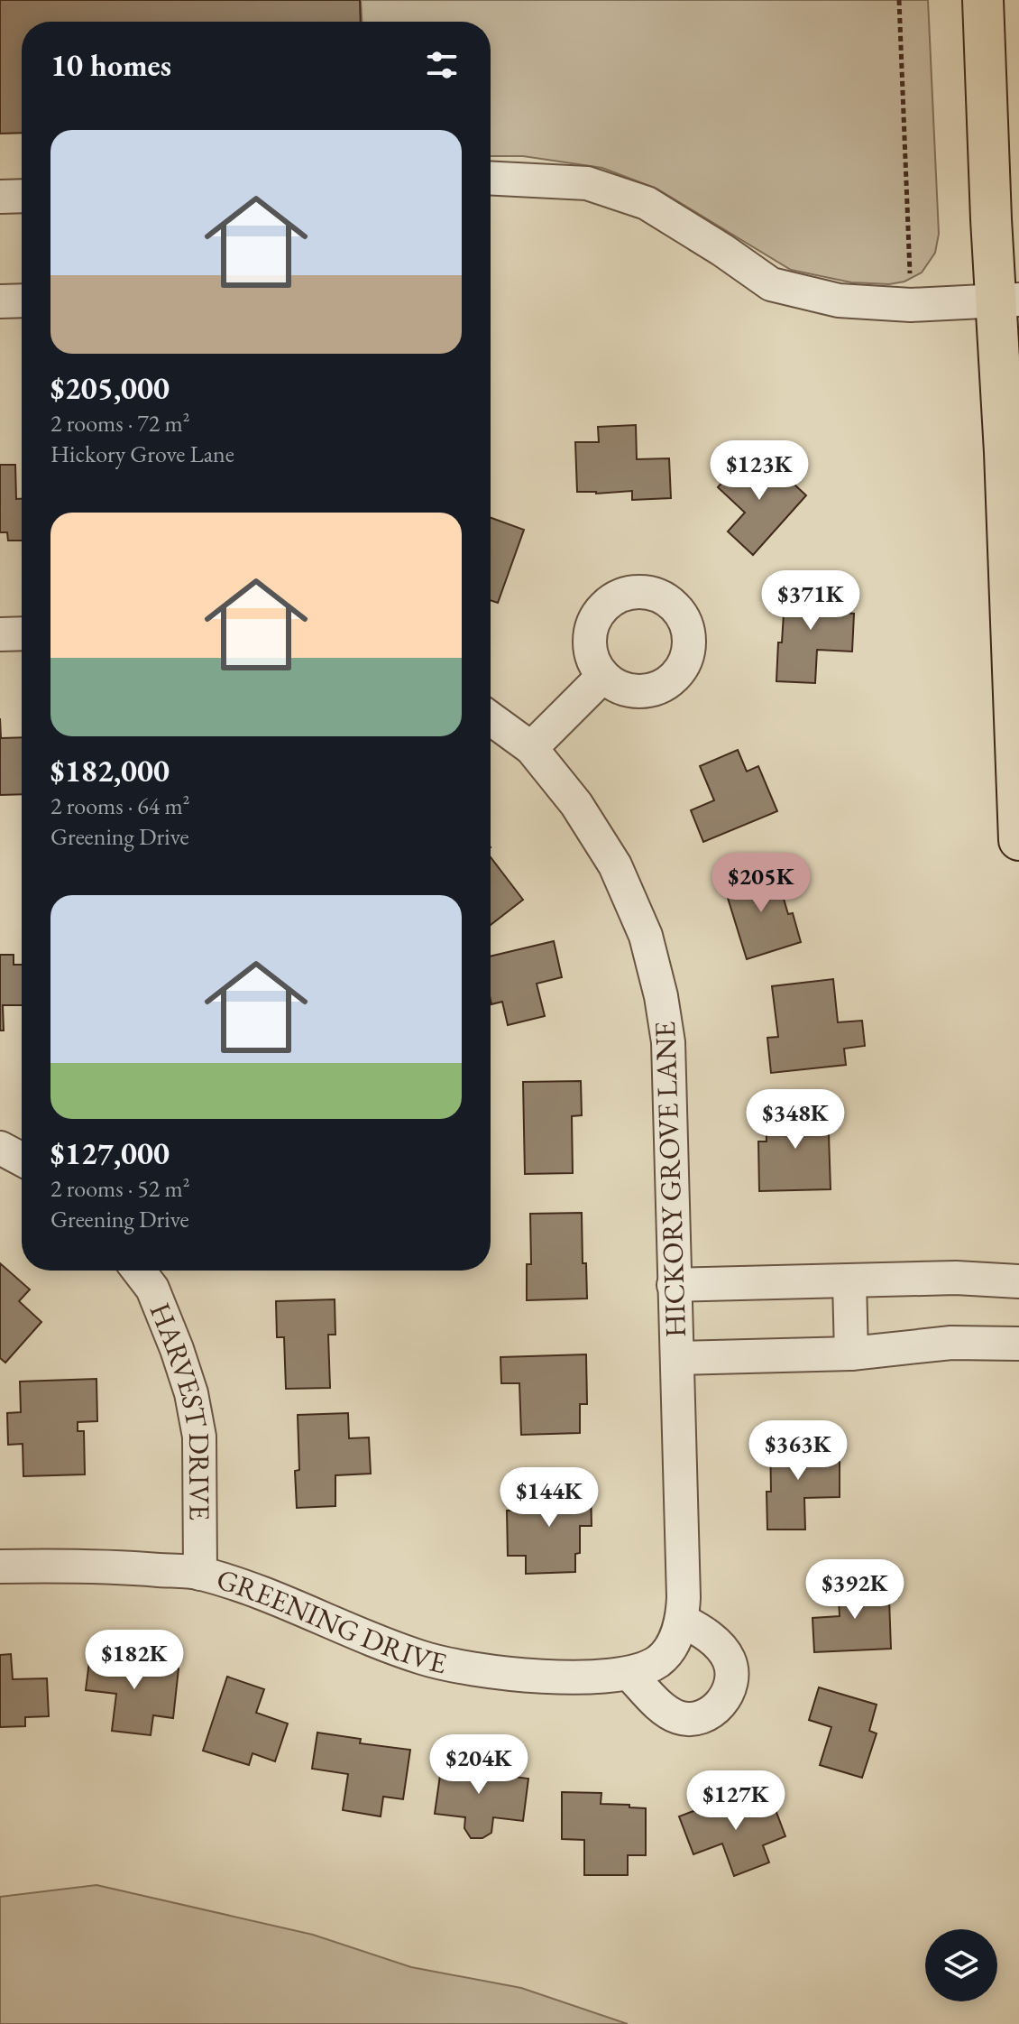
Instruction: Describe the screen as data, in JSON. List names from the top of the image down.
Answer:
{
  "streets": {
    "street": ["HICKORY GROVE LANE", "HARVEST DRIVE", "GREENING DRIVE"]
  },
  "crossings": [
    ["HICKORY GROVE LANE", "GREENING DRIVE"],
    ["HARVEST DRIVE", "GREENING DRIVE"]
  ],
  "page": {
    "heading": "10 homes",
    "list": [
      {
        "name": "$205,000",
        "note": "2 rooms · 72 m² · Hickory Grove Lane"
      },
      {
        "name": "$182,000",
        "note": "2 rooms · 64 m² · Greening Drive"
      },
      {
        "name": "$127,000",
        "note": "2 rooms · 52 m² · Greening Drive"
      }
    ],
    "price": [
      "$123K",
      "$371K",
      "$205K",
      "$348K",
      "$363K",
      "$144K",
      "$392K",
      "$182K",
      "$204K",
      "$127K"
    ]
  }
}
